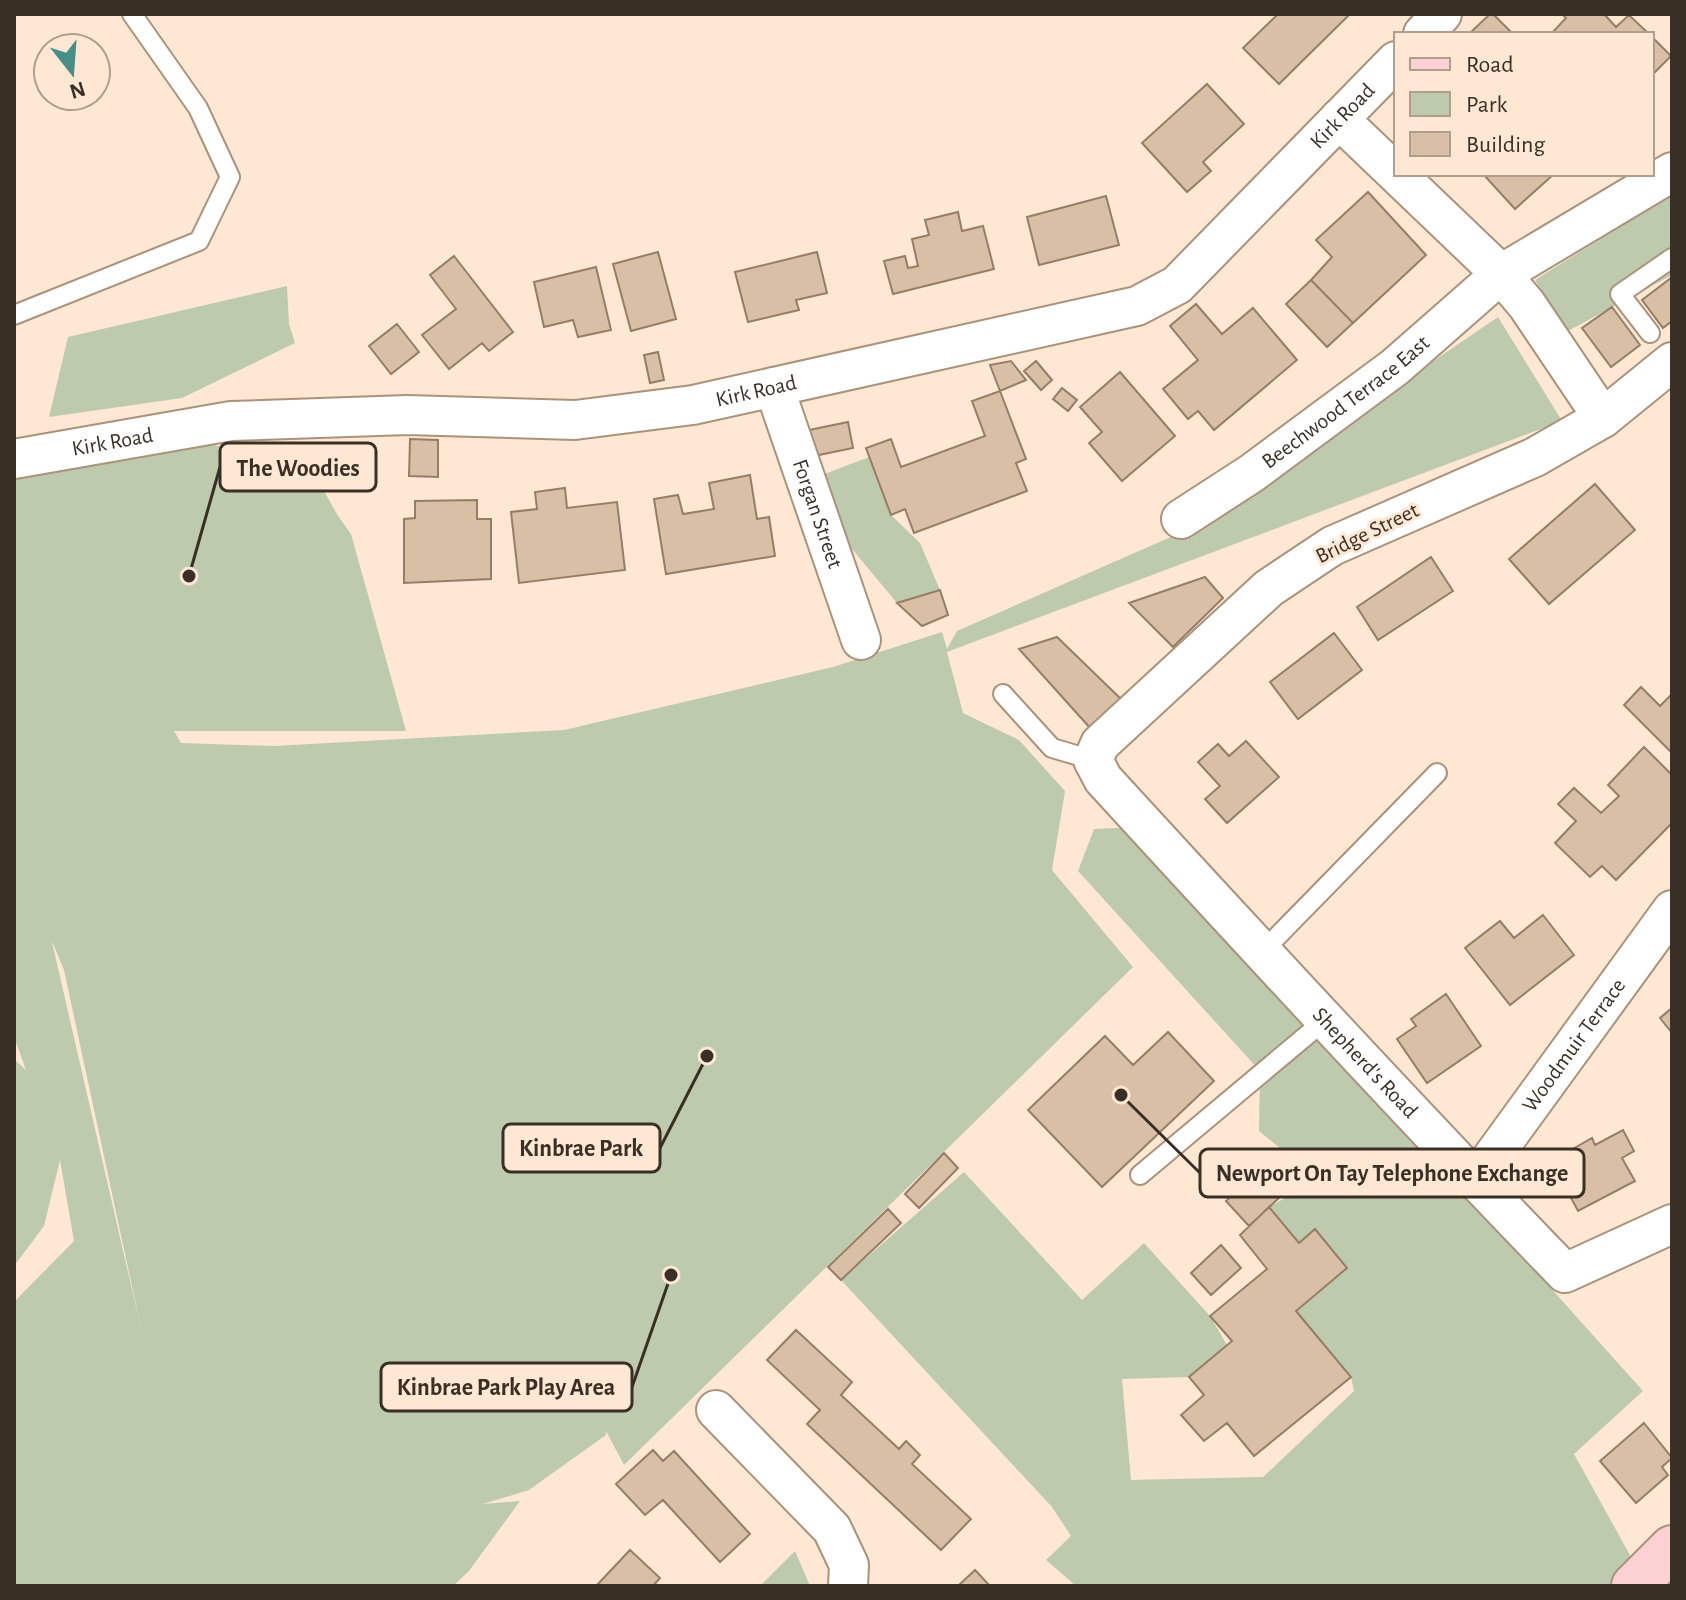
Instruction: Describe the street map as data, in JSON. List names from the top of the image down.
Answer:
{
  "streets": {
    "street": [
      "Kirk Road",
      "Beechwood Terrace East",
      "Forgan Street",
      "Bridge Street",
      "Woodmuir Terrace",
      "Shepherd's Road"
    ]
  },
  "crossings": [
    ["Kirk Road", "Forgan Street"],
    ["Bridge Street", "Shepherd's Road"],
    ["Woodmuir Terrace", "Shepherd's Road"]
  ],
  "places": [
    "The Woodies",
    "Kinbrae Park",
    "Newport On Tay Telephone Exchange",
    "Kinbrae Park Play Area"
  ],
  "legend": ["Road", "Park", "Building"],
  "north": "bottom"
}
